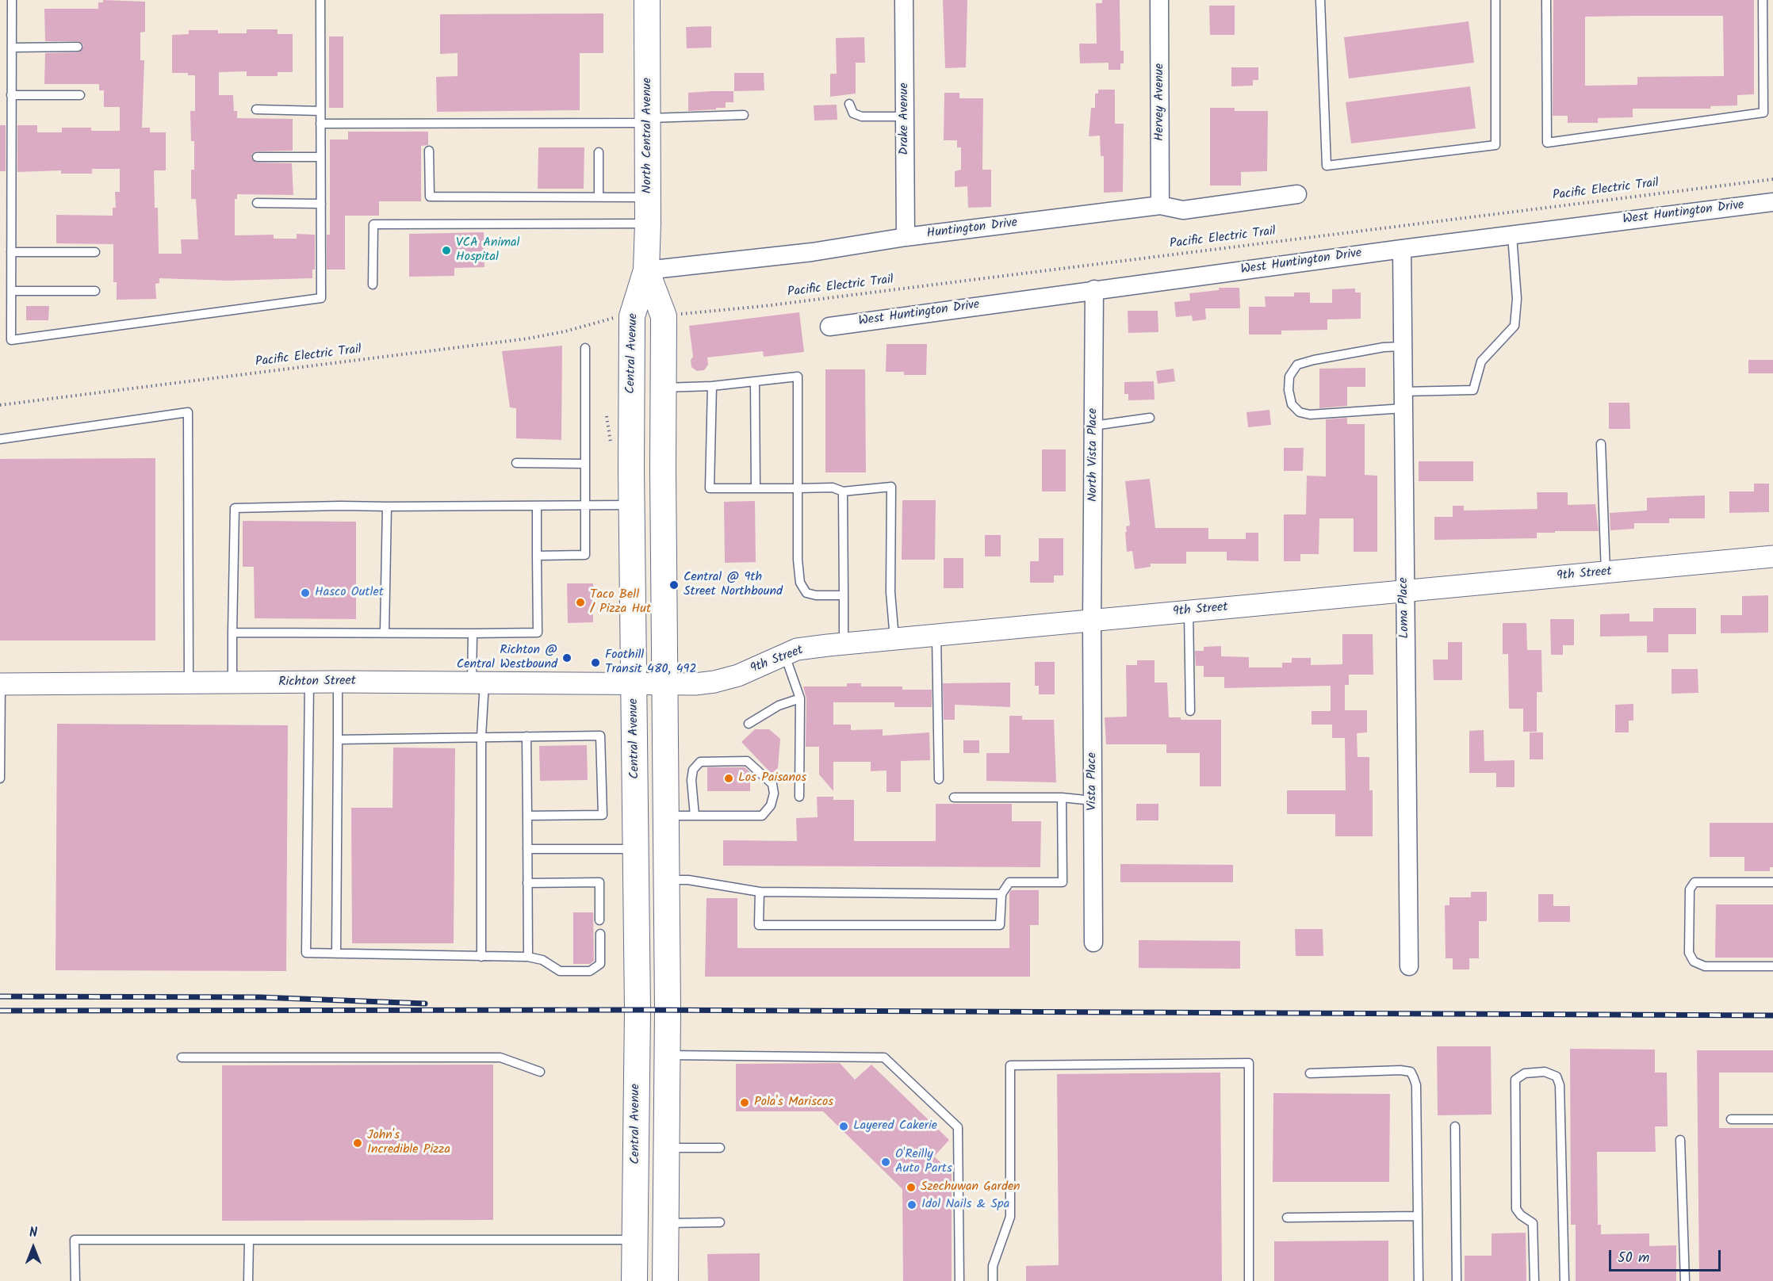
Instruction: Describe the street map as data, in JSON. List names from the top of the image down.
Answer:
{
  "streets": {
    "main road": ["North Central Avenue", "Central Avenue"],
    "street": [
      "Hervey Avenue",
      "Drake Avenue",
      "West Huntington Drive",
      "Huntington Drive",
      "North Vista Place",
      "9th Street",
      "Loma Place",
      "Richton Street",
      "Vista Place"
    ],
    "path": ["Pacific Electric Trail"]
  },
  "crossings": [
    ["Hervey Avenue", "Huntington Drive"],
    ["Drake Avenue", "Huntington Drive"],
    ["North Central Avenue", "Huntington Drive"],
    ["North Central Avenue", "Central Avenue"],
    ["West Huntington Drive", "North Vista Place"],
    ["West Huntington Drive", "Loma Place"],
    ["Huntington Drive", "Central Avenue"],
    ["Central Avenue", "9th Street"],
    ["Central Avenue", "Richton Street"],
    ["North Vista Place", "9th Street"],
    ["North Vista Place", "Vista Place"],
    ["9th Street", "Loma Place"],
    ["9th Street", "Richton Street"],
    ["9th Street", "Vista Place"]
  ],
  "places": [
    "VCA Animal Hospital",
    "Central @ 9th Street Northbound",
    "Hasco Outlet",
    "Taco Bell / Pizza Hut",
    "Richton @ Central Westbound",
    "Foothill Transit 480, 492",
    "Los Paisanos",
    "Pola's Mariscos",
    "Layered Cakerie",
    "John's Incredible Pizza",
    "O'Reilly Auto Parts",
    "Szechuwan Garden",
    "Idol Nails & Spa"
  ],
  "scale_bar": "50 m",
  "north": "top"
}
